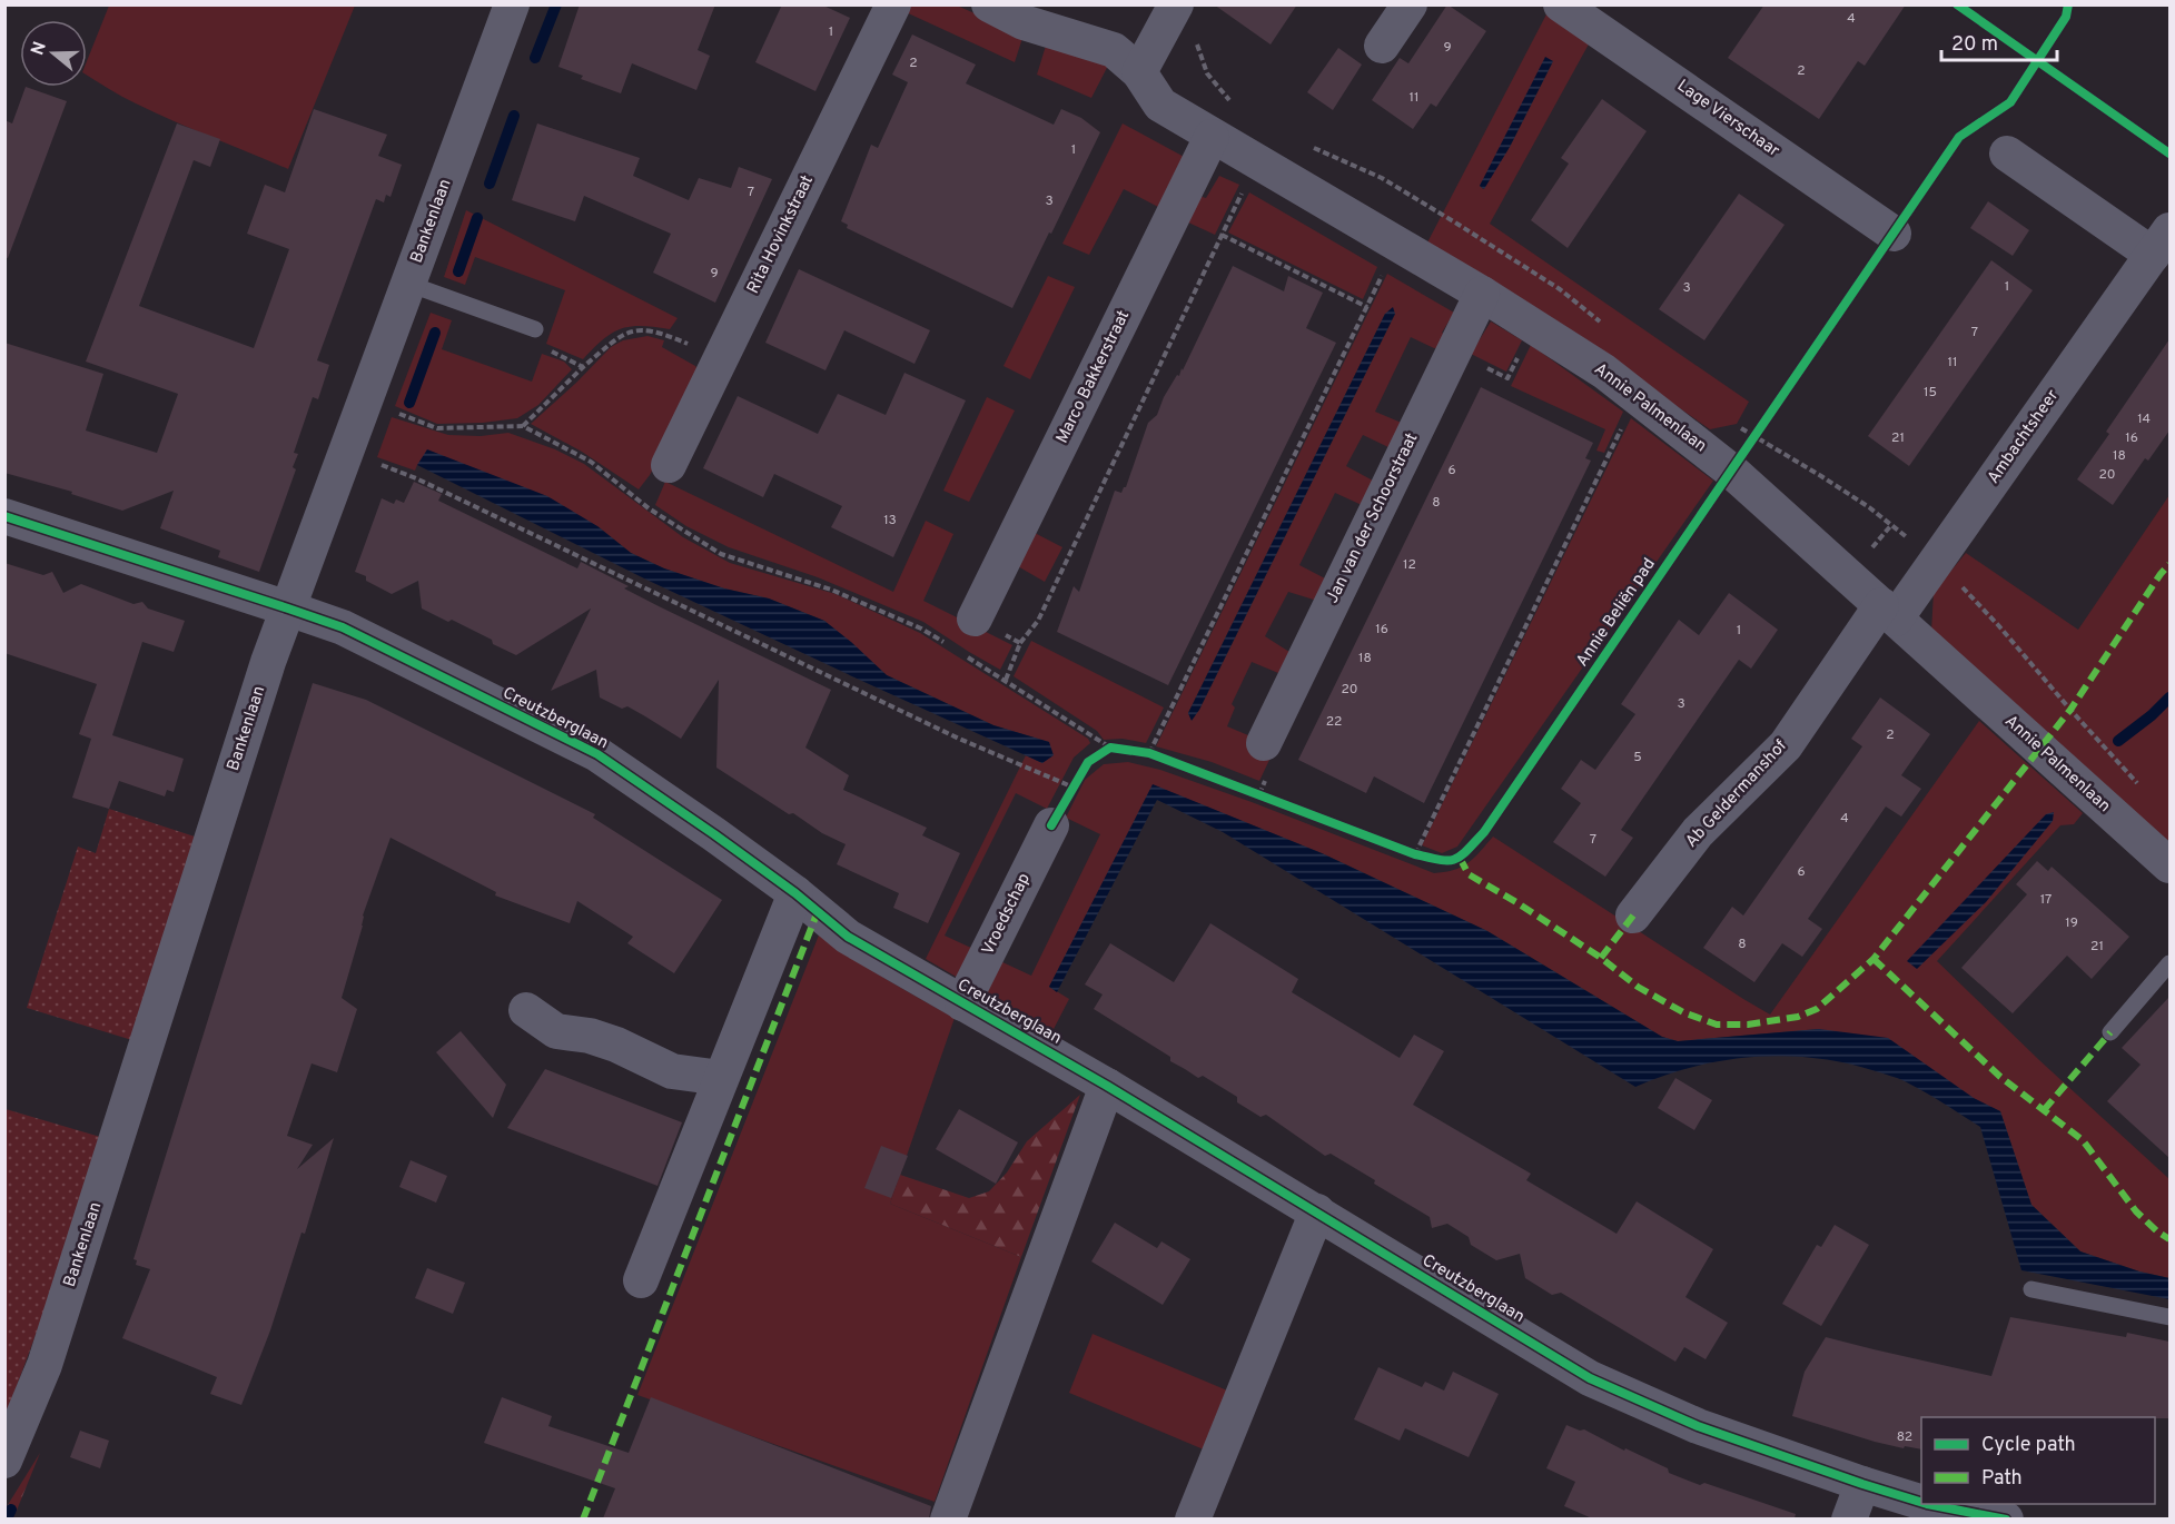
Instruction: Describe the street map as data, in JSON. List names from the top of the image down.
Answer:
{
  "streets": {
    "street": [
      "Lage Vierschaar",
      "Bankenlaan",
      "Rita Hovinkstraat",
      "Marco Bakkerstraat",
      "Annie Palmenlaan",
      "Ambachtsheer",
      "Jan van der Schoorstraat",
      "Creutzberglaan",
      "Ab Geldermanshof",
      "Vroedschap"
    ],
    "cycle path": ["Annie Beliën pad"]
  },
  "crossings": [
    ["Bankenlaan", "Creutzberglaan"],
    ["Marco Bakkerstraat", "Annie Palmenlaan"],
    ["Annie Palmenlaan", "Ambachtsheer"],
    ["Annie Palmenlaan", "Jan van der Schoorstraat"],
    ["Annie Palmenlaan", "Ab Geldermanshof"],
    ["Ambachtsheer", "Ab Geldermanshof"],
    ["Creutzberglaan", "Vroedschap"]
  ],
  "house_numbers": [
    "4",
    "1",
    "9",
    "2",
    "2",
    "11",
    "1",
    "7",
    "3",
    "9",
    "1",
    "3",
    "7",
    "11",
    "15",
    "14",
    "21",
    "16",
    "18",
    "6",
    "20",
    "8",
    "13",
    "12",
    "16",
    "1",
    "18",
    "20",
    "3",
    "22",
    "2",
    "5",
    "4",
    "7",
    "6",
    "17",
    "19",
    "8",
    "21",
    "82"
  ],
  "legend": ["Cycle path", "Path"],
  "scale_bar": "20 m",
  "north": "left"
}
